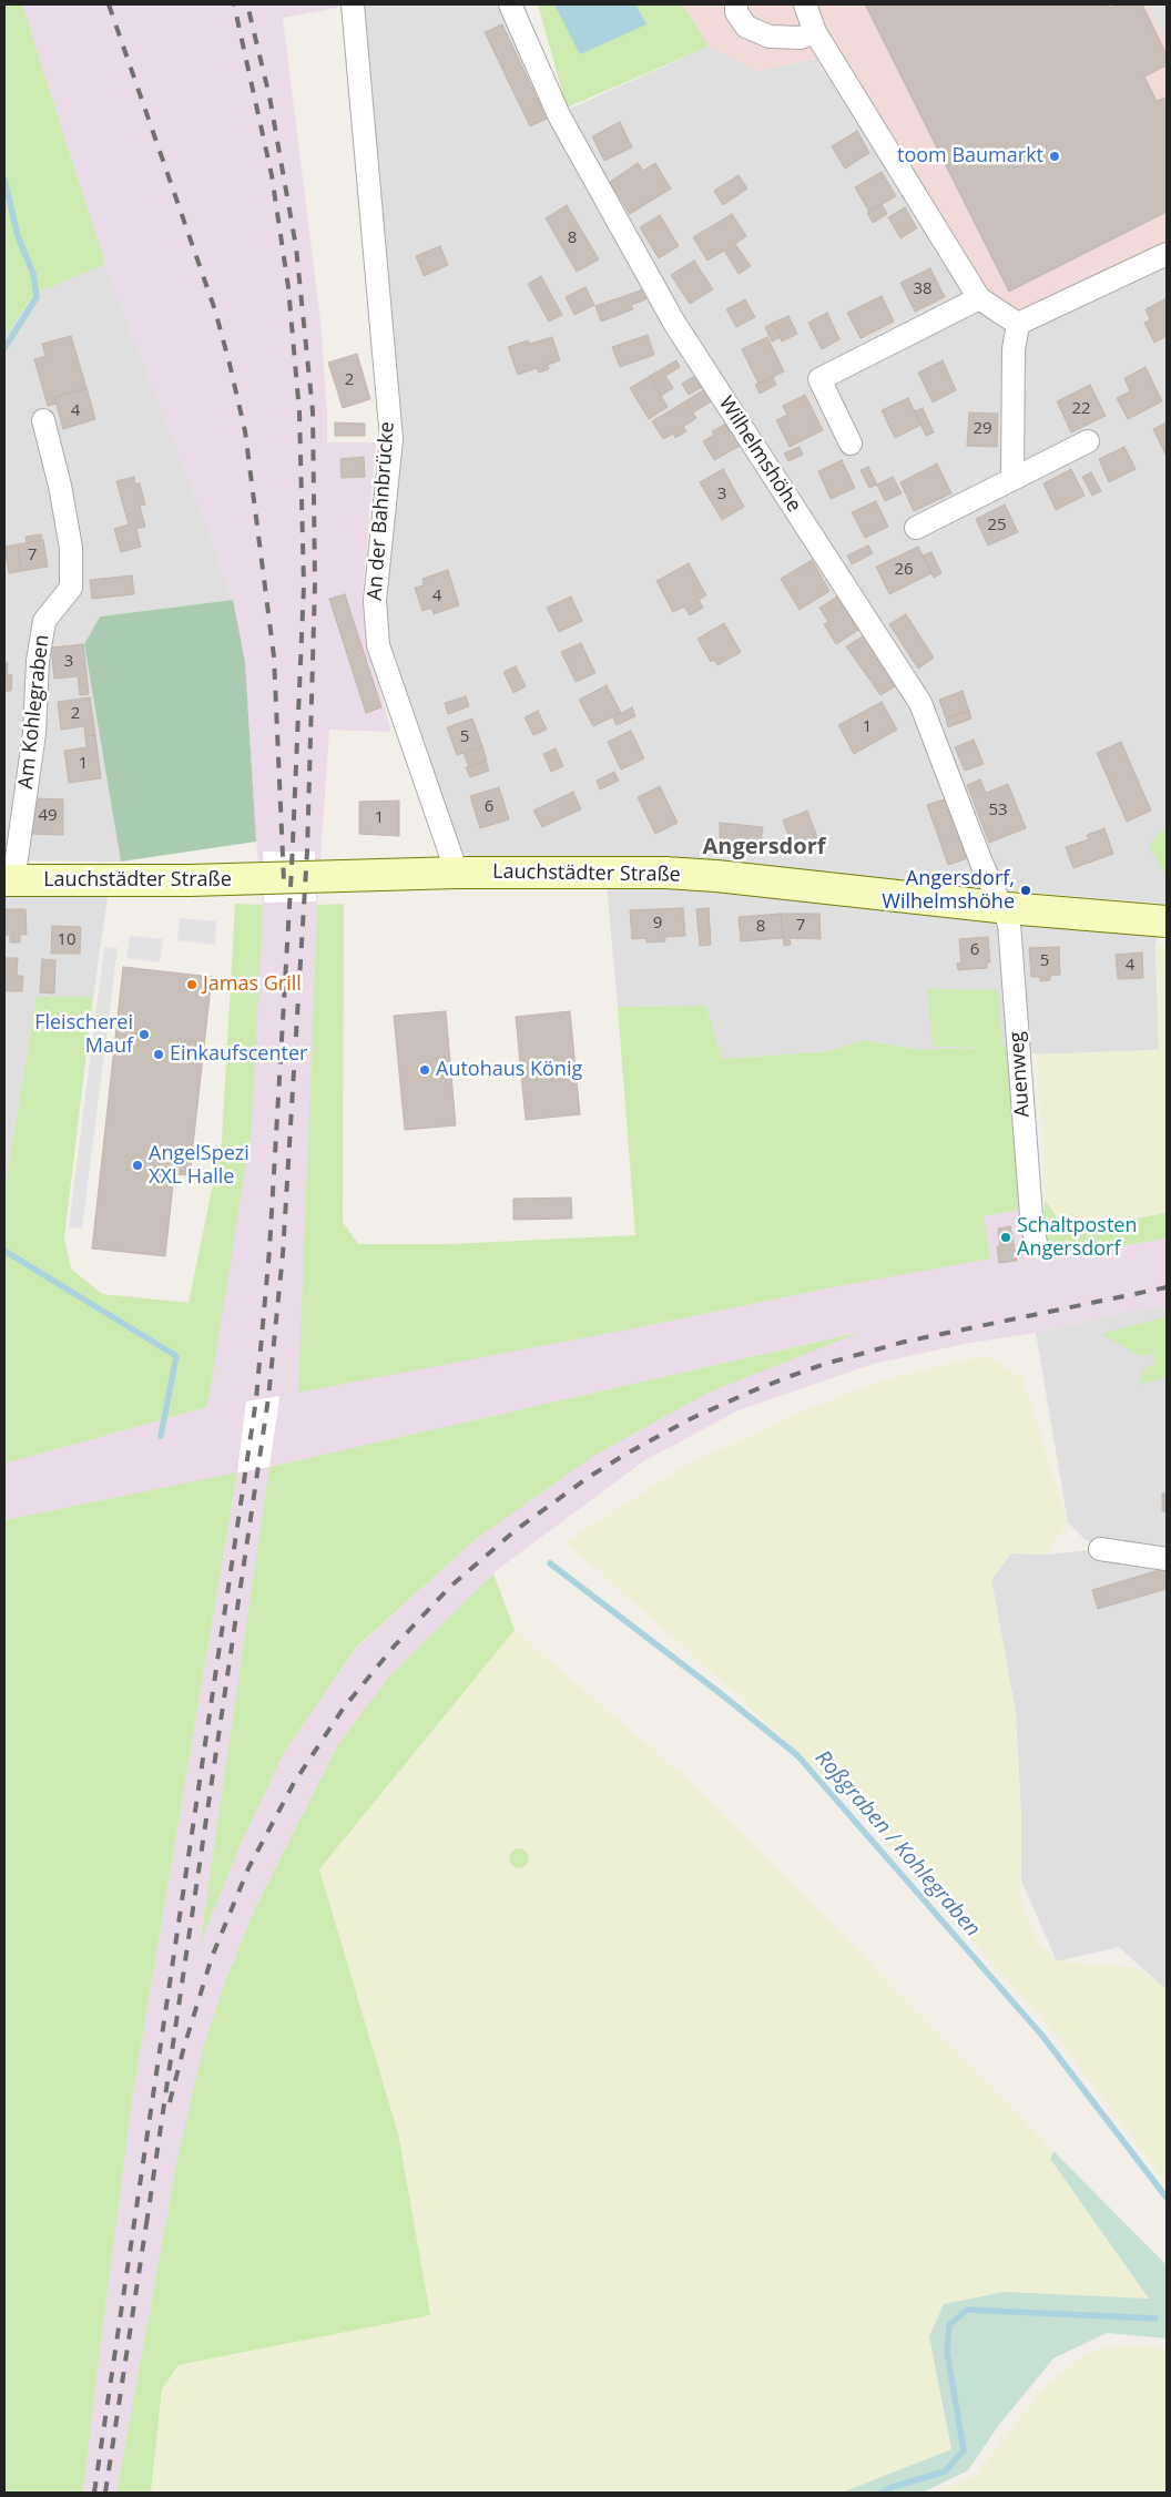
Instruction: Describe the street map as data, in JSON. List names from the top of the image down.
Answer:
{
  "streets": {
    "main road": ["Lauchstädter Straße"],
    "street": [
      "Wilhelmshöhe",
      "An der Bahnbrücke",
      "Am Kohlegraben",
      "Auenweg"
    ]
  },
  "crossings": [
    ["Wilhelmshöhe", "Lauchstädter Straße"],
    ["Wilhelmshöhe", "Auenweg"],
    ["An der Bahnbrücke", "Lauchstädter Straße"],
    ["Am Kohlegraben", "Lauchstädter Straße"],
    ["Lauchstädter Straße", "Auenweg"]
  ],
  "districts": ["Angersdorf"],
  "water": ["Roßgraben / Kohlegraben"],
  "places": [
    "toom Baumarkt",
    "Angersdorf, Wilhelmshöhe",
    "Jamas Grill",
    "Fleischerei Mauf",
    "Einkaufscenter",
    "Autohaus König",
    "AngelSpezi XXL Halle",
    "Schaltposten Angersdorf"
  ],
  "house_numbers": [
    "8",
    "38",
    "2",
    "22",
    "4",
    "29",
    "3",
    "25",
    "7",
    "26",
    "4",
    "3",
    "2",
    "1",
    "5",
    "1",
    "6",
    "53",
    "49",
    "1",
    "9",
    "7",
    "8",
    "10",
    "6",
    "5",
    "4"
  ]
}
